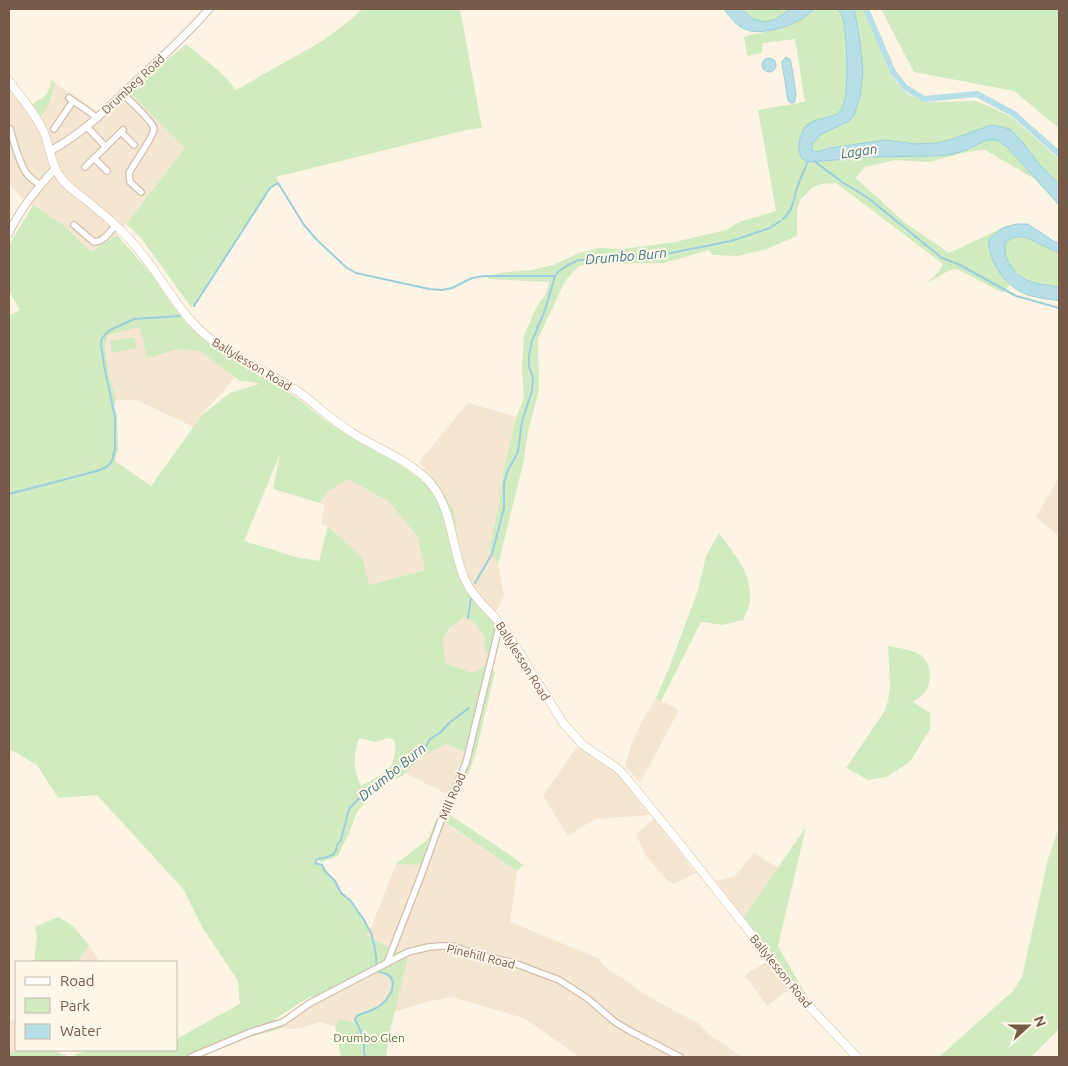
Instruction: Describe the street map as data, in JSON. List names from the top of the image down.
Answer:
{
  "streets": {
    "main road": ["Ballylesson Road"],
    "street": ["Drumbeg Road", "Mill Road", "Pinehill Road"]
  },
  "crossings": [
    ["Ballylesson Road", "Mill Road"],
    ["Mill Road", "Pinehill Road"]
  ],
  "water": ["Lagan", "Drumbo Burn"],
  "parks": ["Drumbo Glen"],
  "legend": ["Road", "Park", "Water"],
  "north": "right"
}
